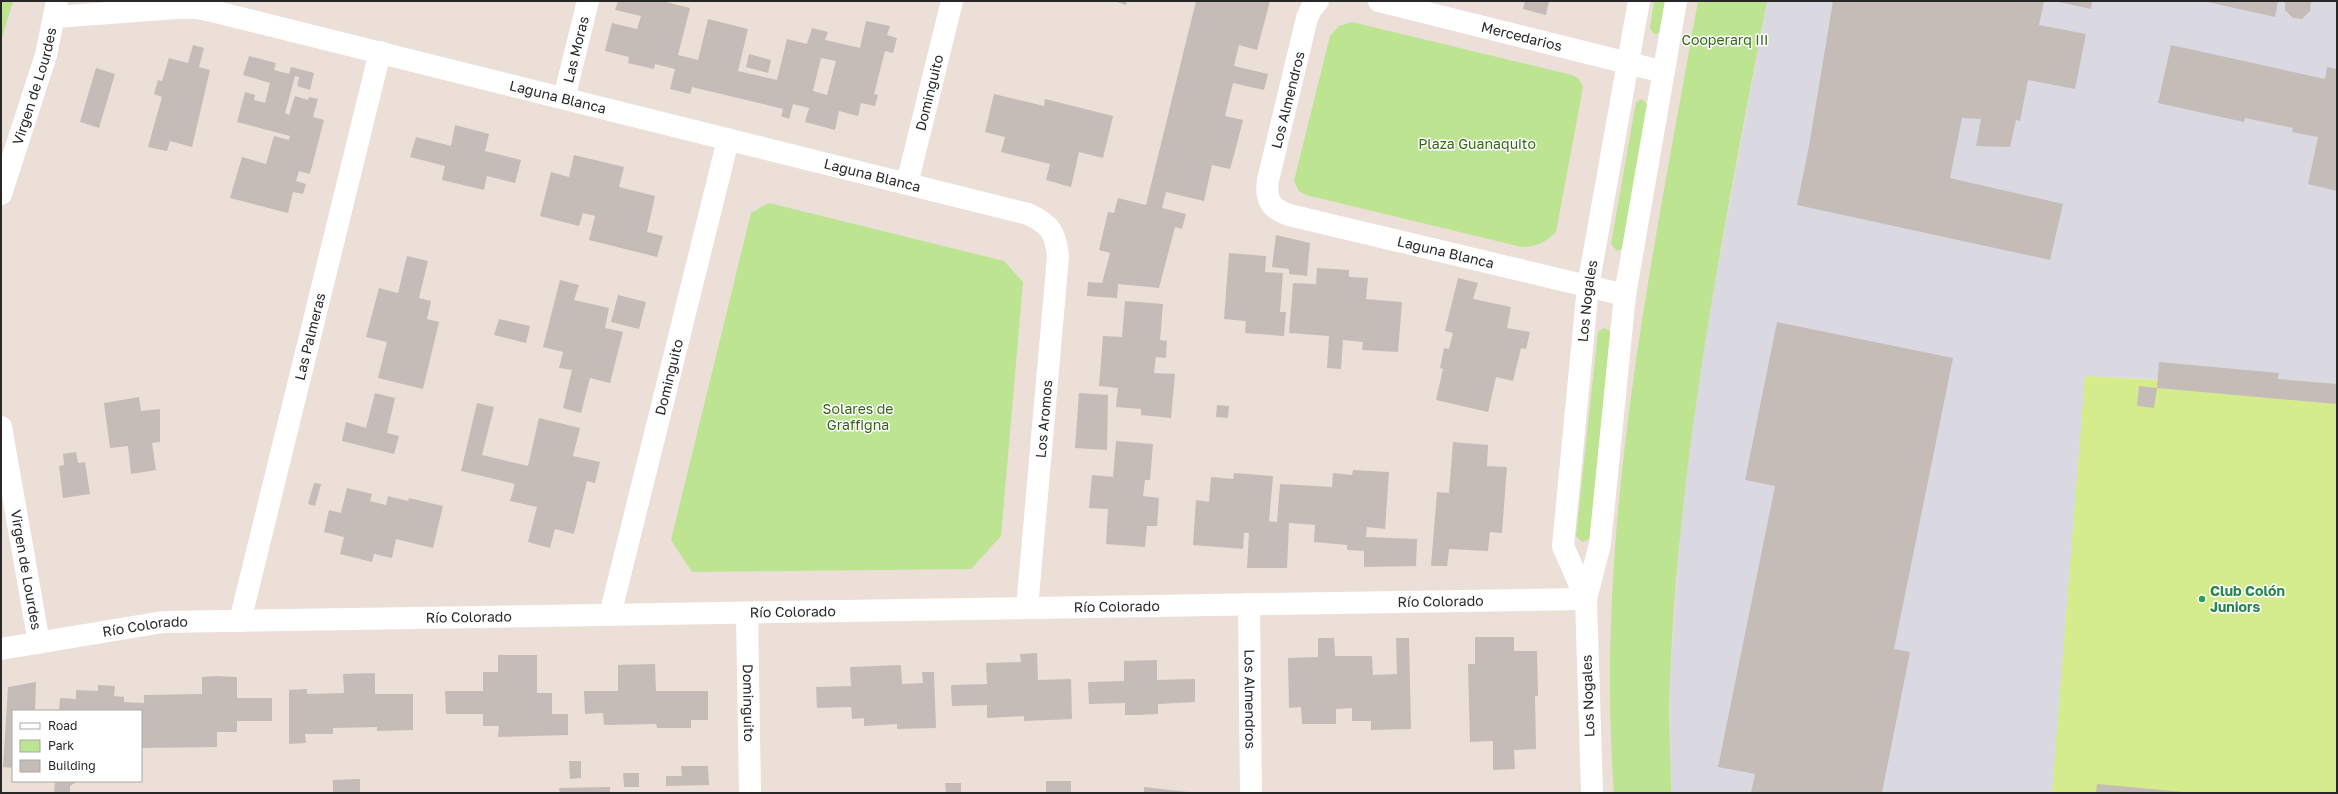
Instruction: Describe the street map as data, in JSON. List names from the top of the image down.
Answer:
{
  "streets": {
    "street": [
      "Mercedarios",
      "Las Moras",
      "Virgen de Lourdes",
      "Dominguito",
      "Laguna Blanca",
      "Los Almendros",
      "Los Nogales",
      "Las Palmeras",
      "Los Aromos",
      "Río Colorado"
    ]
  },
  "crossings": [
    ["Mercedarios", "Los Nogales"],
    ["Las Moras", "Laguna Blanca"],
    ["Virgen de Lourdes", "Laguna Blanca"],
    ["Virgen de Lourdes", "Río Colorado"],
    ["Dominguito", "Laguna Blanca"],
    ["Dominguito", "Río Colorado"],
    ["Laguna Blanca", "Los Almendros"],
    ["Laguna Blanca", "Los Nogales"],
    ["Laguna Blanca", "Las Palmeras"],
    ["Laguna Blanca", "Los Aromos"],
    ["Los Almendros", "Río Colorado"],
    ["Los Nogales", "Río Colorado"],
    ["Las Palmeras", "Río Colorado"],
    ["Los Aromos", "Río Colorado"]
  ],
  "parks": ["Cooperarq III", "Plaza Guanaquito", "Solares de Graffigna"],
  "places": ["Club Colón Juniors"],
  "legend": ["Road", "Park", "Building"]
}
